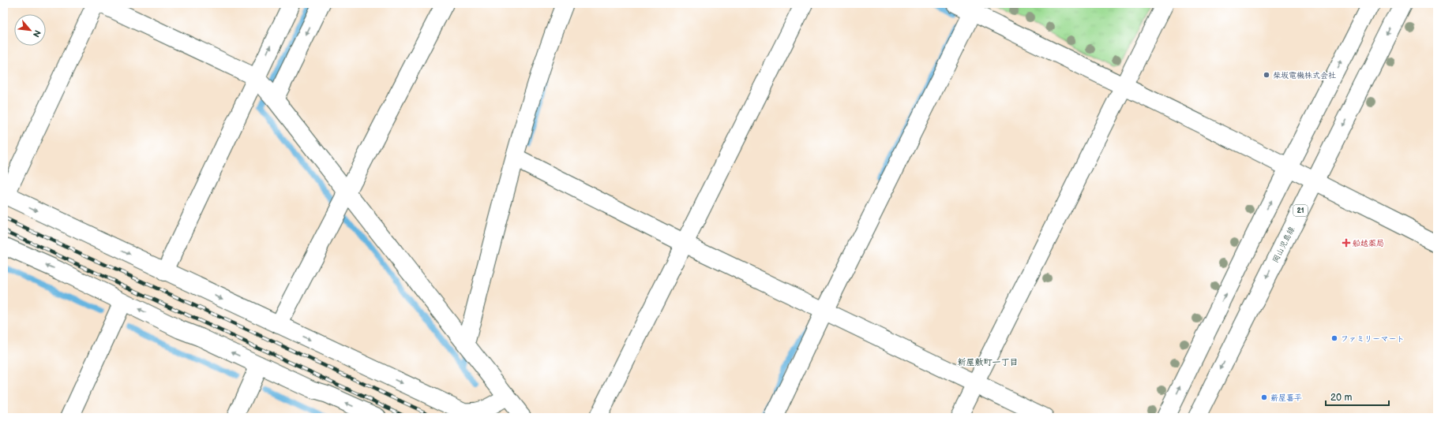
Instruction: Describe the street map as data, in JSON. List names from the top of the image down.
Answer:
{
  "streets": {
    "street": ["21", "岡山児島線"]
  },
  "districts": ["新屋敷町一丁目"],
  "places": {
    "other": ["柴坂電機株式会社", "ファミリーマート", "薪屋喜平"],
    "health": ["船越薬局"]
  },
  "scale_bar": "20 m",
  "north": "bottom right"
}
